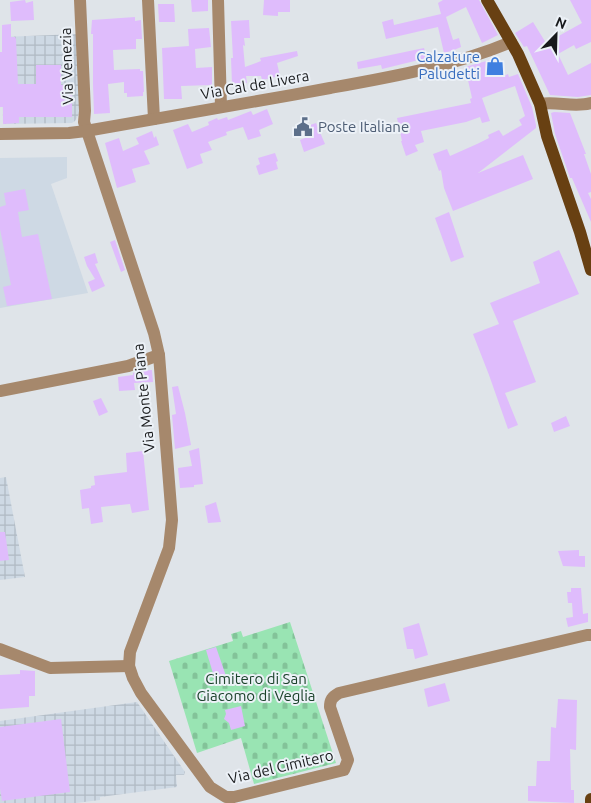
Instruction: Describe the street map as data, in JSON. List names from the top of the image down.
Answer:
{
  "streets": {
    "street": [
      "Via Venezia",
      "Via Cal de Livera",
      "Via Monte Piana",
      "Via del Cimitero"
    ]
  },
  "crossings": [
    ["Via Venezia", "Via Cal de Livera"],
    ["Via Venezia", "Via Monte Piana"],
    ["Via Cal de Livera", "Via Monte Piana"],
    ["Via Monte Piana", "Via del Cimitero"]
  ],
  "parks": ["Cimitero di San Giacomo di Veglia"],
  "places": {
    "shop": ["Calzature Paludetti"],
    "public building": ["Poste Italiane"]
  },
  "north": "top right"
}
